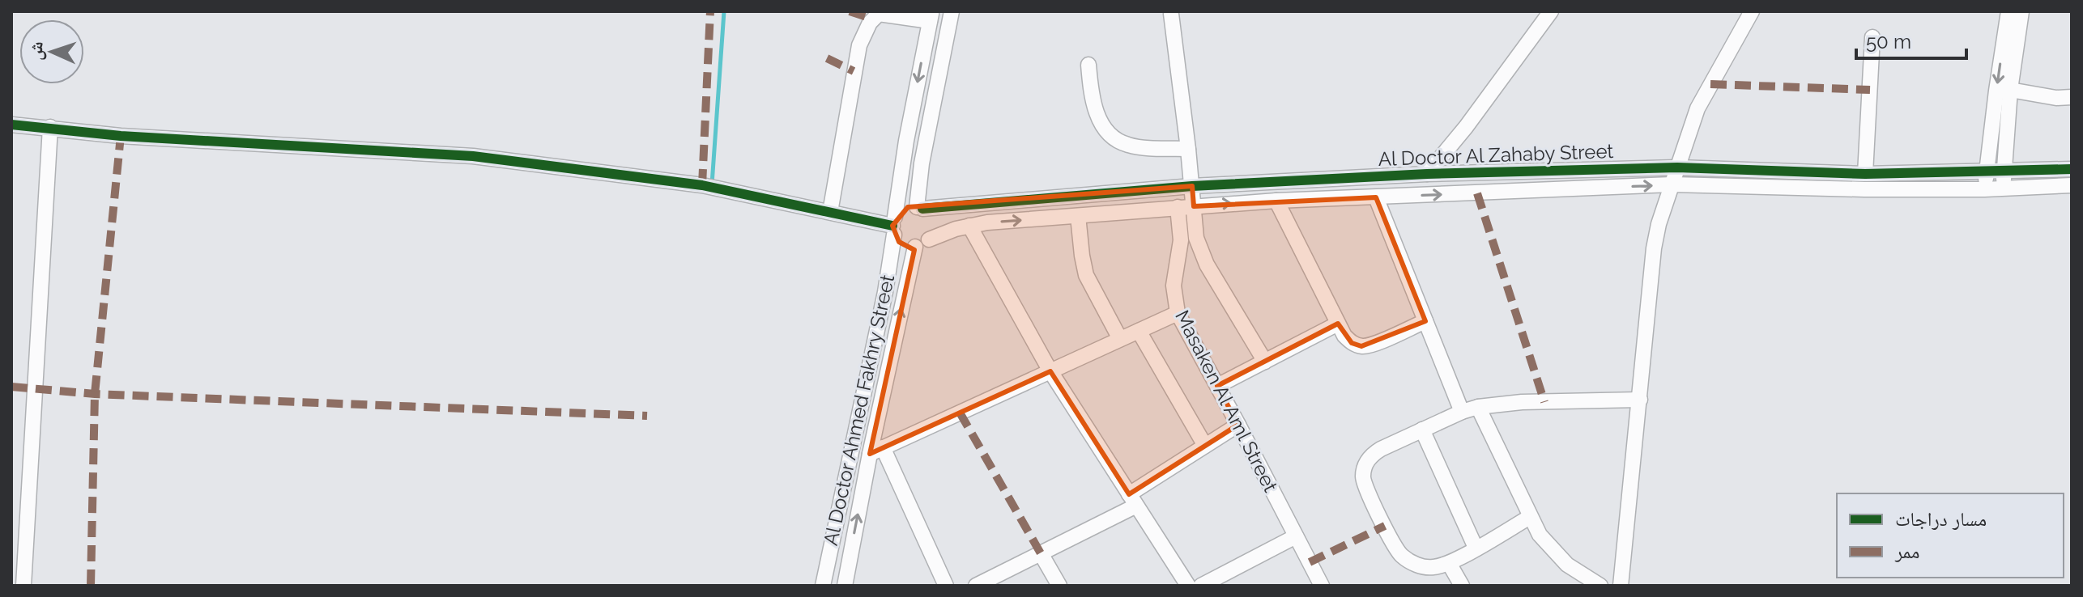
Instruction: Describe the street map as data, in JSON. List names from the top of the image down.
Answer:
{
  "streets": {
    "street": ["Al Doctor Al Zahaby Street", "Masaken Al Aml Street", "Al Doctor Ahmed Fakhry Street"]
  },
  "crossings": [
    ["Al Doctor Al Zahaby Street", "Masaken Al Aml Street"],
    ["Al Doctor Al Zahaby Street", "Al Doctor Ahmed Fakhry Street"]
  ],
  "legend": ["مسار دراجات", "ممر"],
  "scale_bar": "50 m",
  "north": "left"
}
